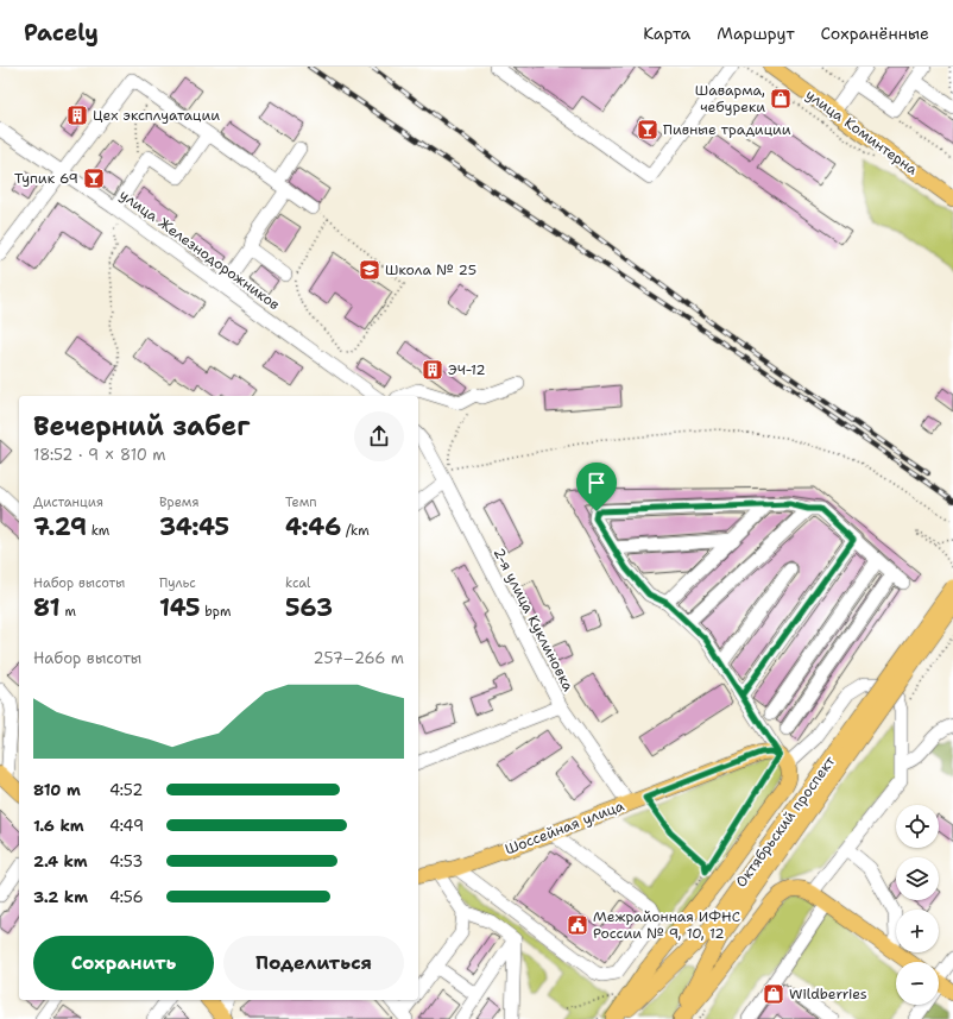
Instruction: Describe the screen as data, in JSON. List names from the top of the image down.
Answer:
{
  "streets": {
    "main road": ["улица Коминтерна", "Октябрьский проспект", "Шоссейная улица"],
    "street": ["улица Железнодорожников", "2-я улица Куклиновка"]
  },
  "crossings": [
    ["2-я улица Куклиновка", "Шоссейная улица"]
  ],
  "places": {
    "shop": ["Шаварма, чебуреки", "Wildberries"],
    "building": ["Цех эксплуатации", "ЭЧ-12"],
    "bar": ["Пивные традиции", "Тупик 69"],
    "school or university": ["Школа № 25"],
    "public building": ["Межрайонная ИФНС России № 9, 10, 12"]
  },
  "page": {
    "header": "Pacely",
    "nav": ["Карта", "Маршрут", "Сохранённые"],
    "heading": ["Вечерний забег", "18:52 · 9 × 810 m"],
    "stats": [
      ["Дистанция", "7.29 km"],
      ["Время", "34:45"],
      ["Темп", "4:46 /km"],
      ["Набор высоты", "81 m"],
      ["Пульс", "145 bpm"],
      ["kcal", "563"]
    ],
    "chart": ["Набор высоты", "257–266 m"],
    "list": [
      {
        "name": "810 m",
        "note": "4:52"
      },
      {
        "name": "1.6 km",
        "note": "4:49"
      },
      {
        "name": "2.4 km",
        "note": "4:53"
      },
      {
        "name": "3.2 km",
        "note": "4:56"
      }
    ],
    "map_buttons": ["+", "−"],
    "buttons": ["Сохранить", "Поделиться"]
  }
}
